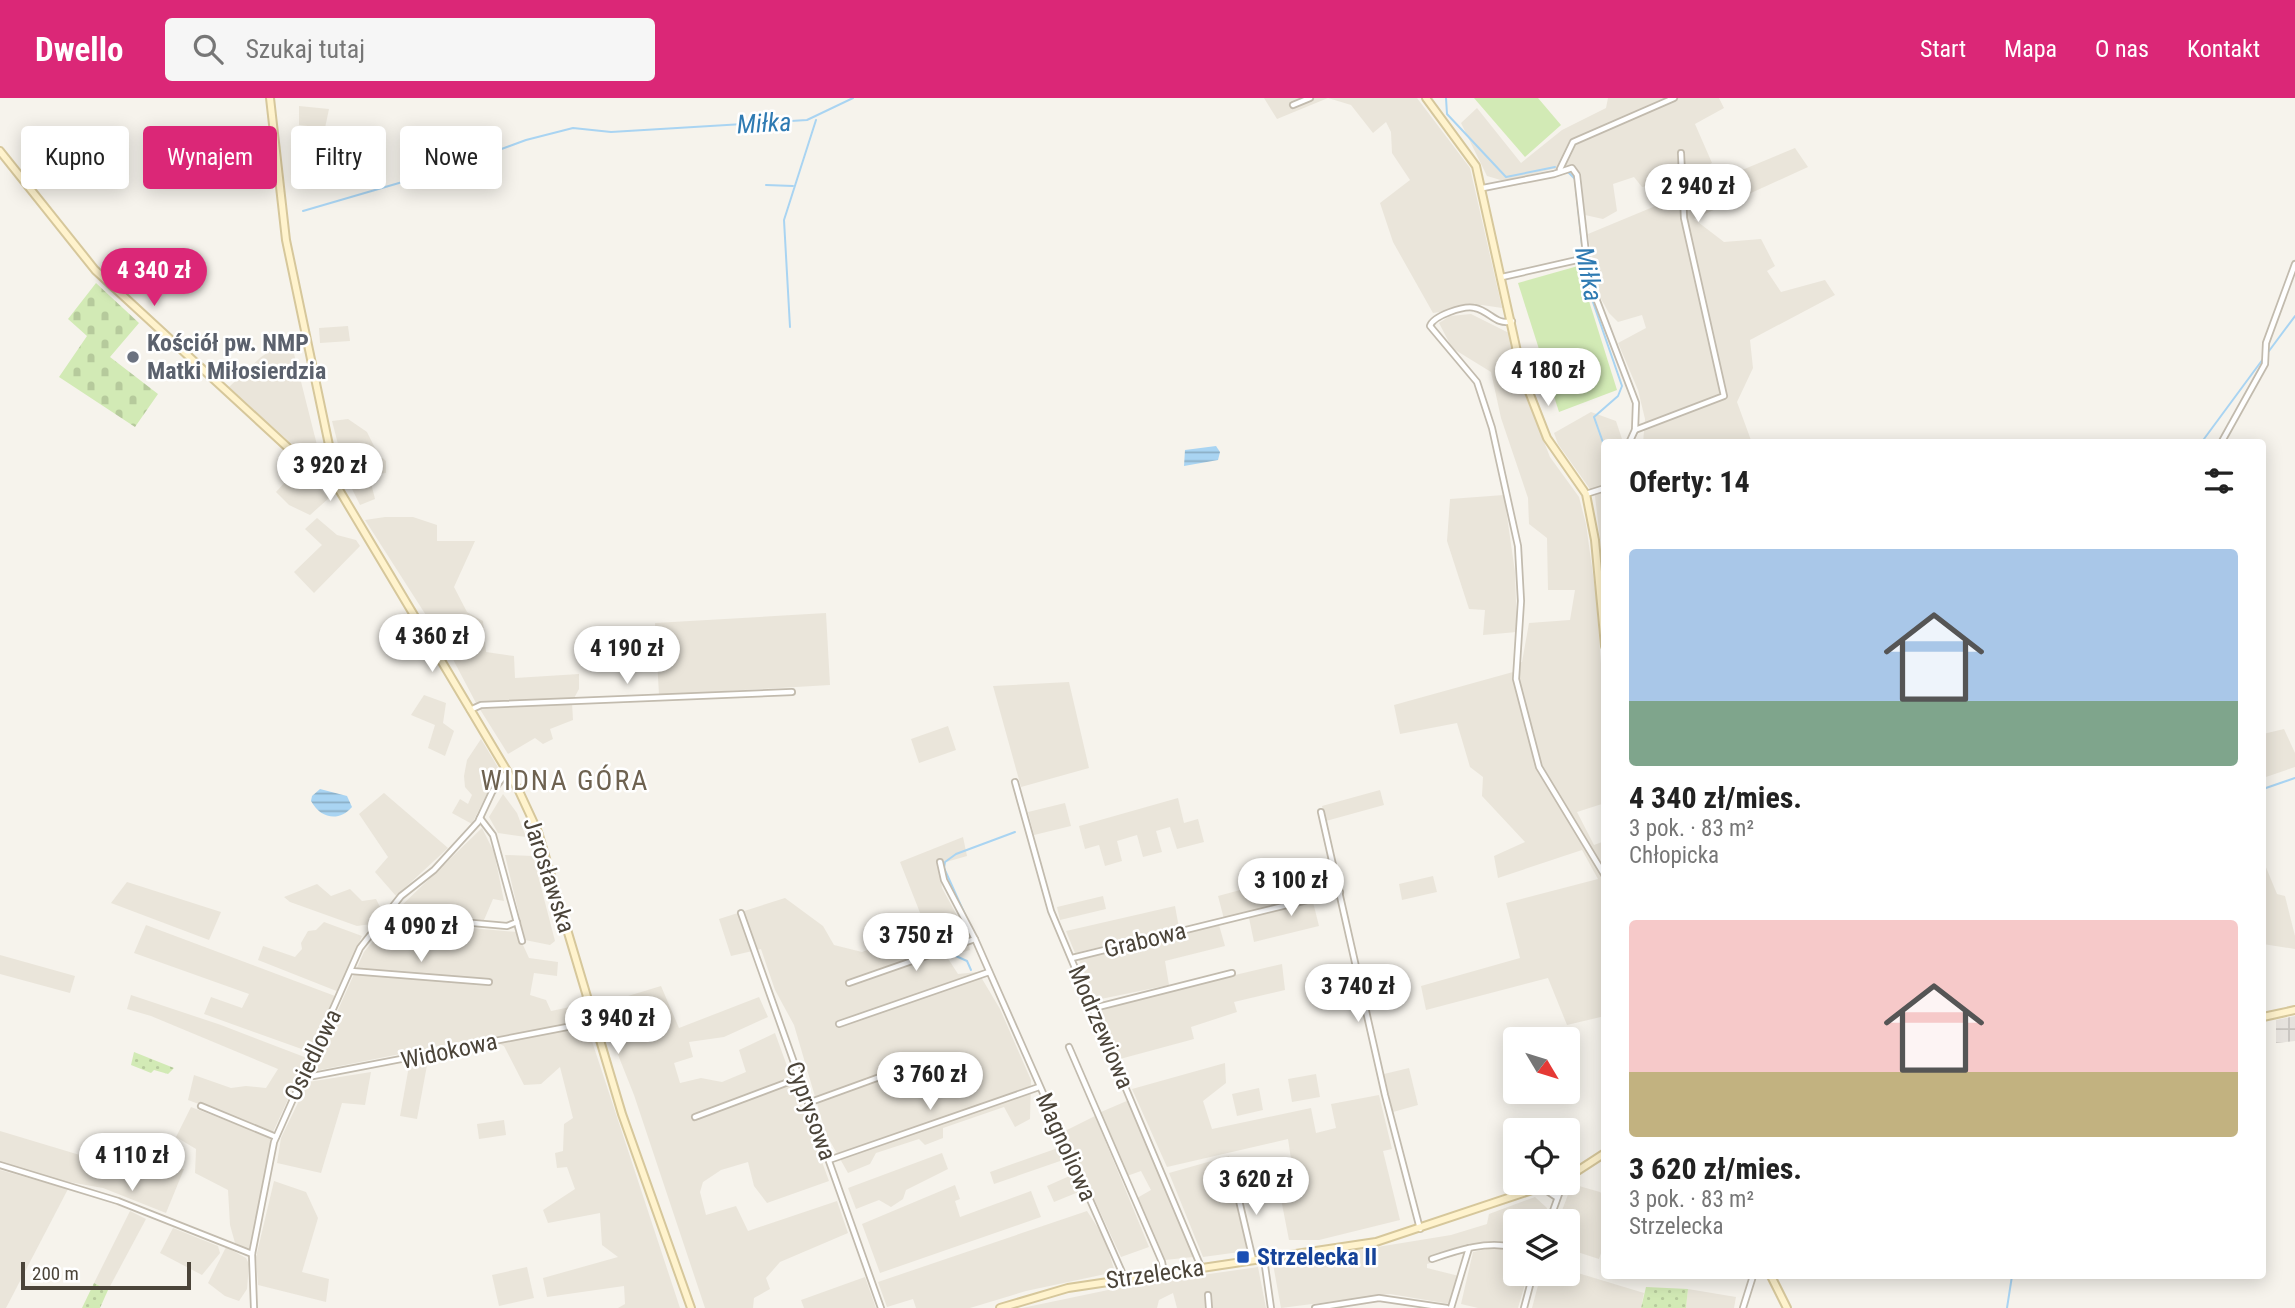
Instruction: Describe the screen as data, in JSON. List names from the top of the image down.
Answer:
{
  "streets": {
    "street": [
      "Jarosławska",
      "Grabowa",
      "Modrzewiowa",
      "Widokowa",
      "Osiedlowa",
      "Cyprysowa",
      "Magnoliowa",
      "Strzelecka"
    ]
  },
  "crossings": [
    ["Jarosławska", "Widokowa"],
    ["Jarosławska", "Osiedlowa"],
    ["Grabowa", "Modrzewiowa"],
    ["Modrzewiowa", "Strzelecka"],
    ["Widokowa", "Osiedlowa"],
    ["Magnoliowa", "Strzelecka"]
  ],
  "districts": ["WIDNA GÓRA"],
  "water": ["Miłka"],
  "places": {
    "other": ["Kościół pw. NMP Matki Miłosierdzia"],
    "transit": ["Strzelecka II"]
  },
  "scale_bar": "200 m",
  "north": "bottom right",
  "page": {
    "header": "Dwello",
    "search": "Szukaj tutaj",
    "nav": [
      "Start",
      "Mapa",
      "O nas",
      "Kontakt"
    ],
    "chip": [
      "Kupno",
      "Wynajem",
      "Filtry",
      "Nowe"
    ],
    "price": [
      "2 940 zł",
      "4 340 zł",
      "4 180 zł",
      "3 920 zł",
      "4 360 zł",
      "4 190 zł",
      "3 100 zł",
      "4 090 zł",
      "3 750 zł",
      "3 740 zł",
      "3 940 zł",
      "3 760 zł",
      "4 110 zł",
      "3 620 zł"
    ],
    "heading": "Oferty: 14",
    "list": [
      {
        "name": "4 340 zł/mies.",
        "note": "3 pok. · 83 m² · Chłopicka"
      },
      {
        "name": "3 620 zł/mies.",
        "note": "3 pok. · 83 m² · Strzelecka"
      }
    ],
    "scale": "200 m"
  }
}
